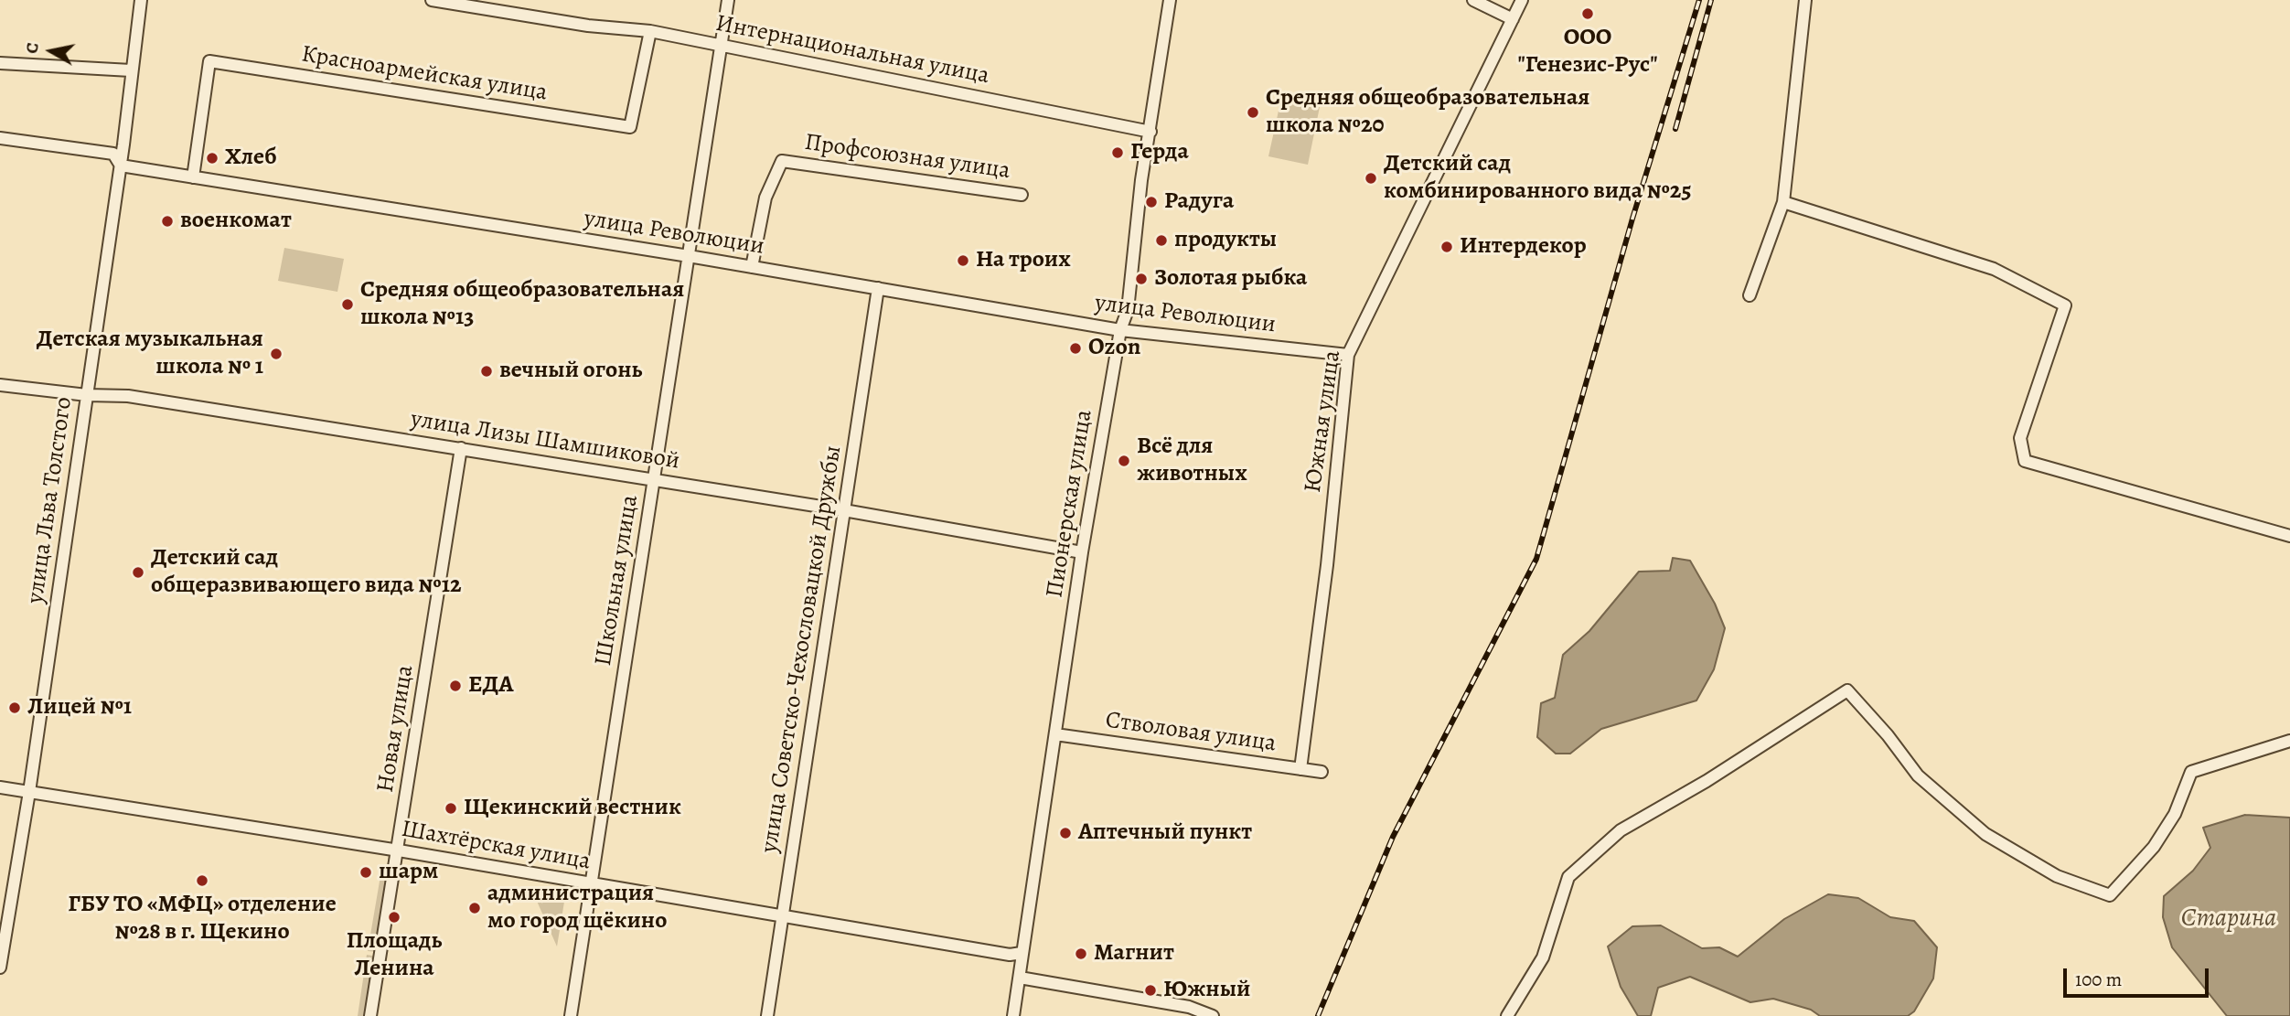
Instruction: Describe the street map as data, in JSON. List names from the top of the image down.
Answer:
{
  "streets": {
    "street": [
      "Интернациональная улица",
      "Красноармейская улица",
      "Профсоюзная улица",
      "улица Революции",
      "Южная улица",
      "улица Лизы Шамшиковой",
      "улица Льва Толстого",
      "Пионерская улица",
      "Школьная улица",
      "улица Советско-Чехословацкой Дружбы",
      "Новая улица",
      "Стволовая улица",
      "Шахтёрская улица"
    ]
  },
  "crossings": [
    ["Интернациональная улица", "Красноармейская улица"],
    ["Интернациональная улица", "Пионерская улица"],
    ["Интернациональная улица", "Школьная улица"],
    ["Красноармейская улица", "улица Революции"],
    ["Профсоюзная улица", "улица Революции"],
    ["улица Революции", "Южная улица"],
    ["улица Революции", "улица Льва Толстого"],
    ["улица Революции", "Пионерская улица"],
    ["улица Революции", "Школьная улица"],
    ["улица Революции", "улица Советско-Чехословацкой Дружбы"],
    ["Южная улица", "Стволовая улица"],
    ["улица Лизы Шамшиковой", "улица Льва Толстого"],
    ["улица Лизы Шамшиковой", "Пионерская улица"],
    ["улица Лизы Шамшиковой", "Школьная улица"],
    ["улица Лизы Шамшиковой", "улица Советско-Чехословацкой Дружбы"],
    ["улица Лизы Шамшиковой", "Новая улица"],
    ["улица Льва Толстого", "Шахтёрская улица"],
    ["Пионерская улица", "Стволовая улица"],
    ["Пионерская улица", "Шахтёрская улица"],
    ["Школьная улица", "Шахтёрская улица"],
    ["улица Советско-Чехословацкой Дружбы", "Шахтёрская улица"],
    ["Новая улица", "Шахтёрская улица"]
  ],
  "water": ["Cтарина"],
  "places": [
    "ООО \"Генезис-Рус\"",
    "Средняя общеобразовательная школа №20",
    "Герда",
    "Хлеб",
    "Детский сад комбинированного вида №25",
    "Радуга",
    "военкомат",
    "продукты",
    "Интердекор",
    "На троих",
    "Золотая рыбка",
    "Средняя общеобразовательная школа №13",
    "Ozon",
    "Детская музыкальная школа № 1",
    "вечный огонь",
    "Всё для животных",
    "Детский сад общеразвивающего вида №12",
    "ЕДА",
    "Лицей №1",
    "Щекинский вестник",
    "Аптечный пункт",
    "шарм",
    "ГБУ ТО «МФЦ» отделение №28 в г. Щекино",
    "администрация мо город щёкино",
    "Площадь Ленина",
    "Магнит",
    "Южный"
  ],
  "scale_bar": "100 m",
  "north": "left"
}
